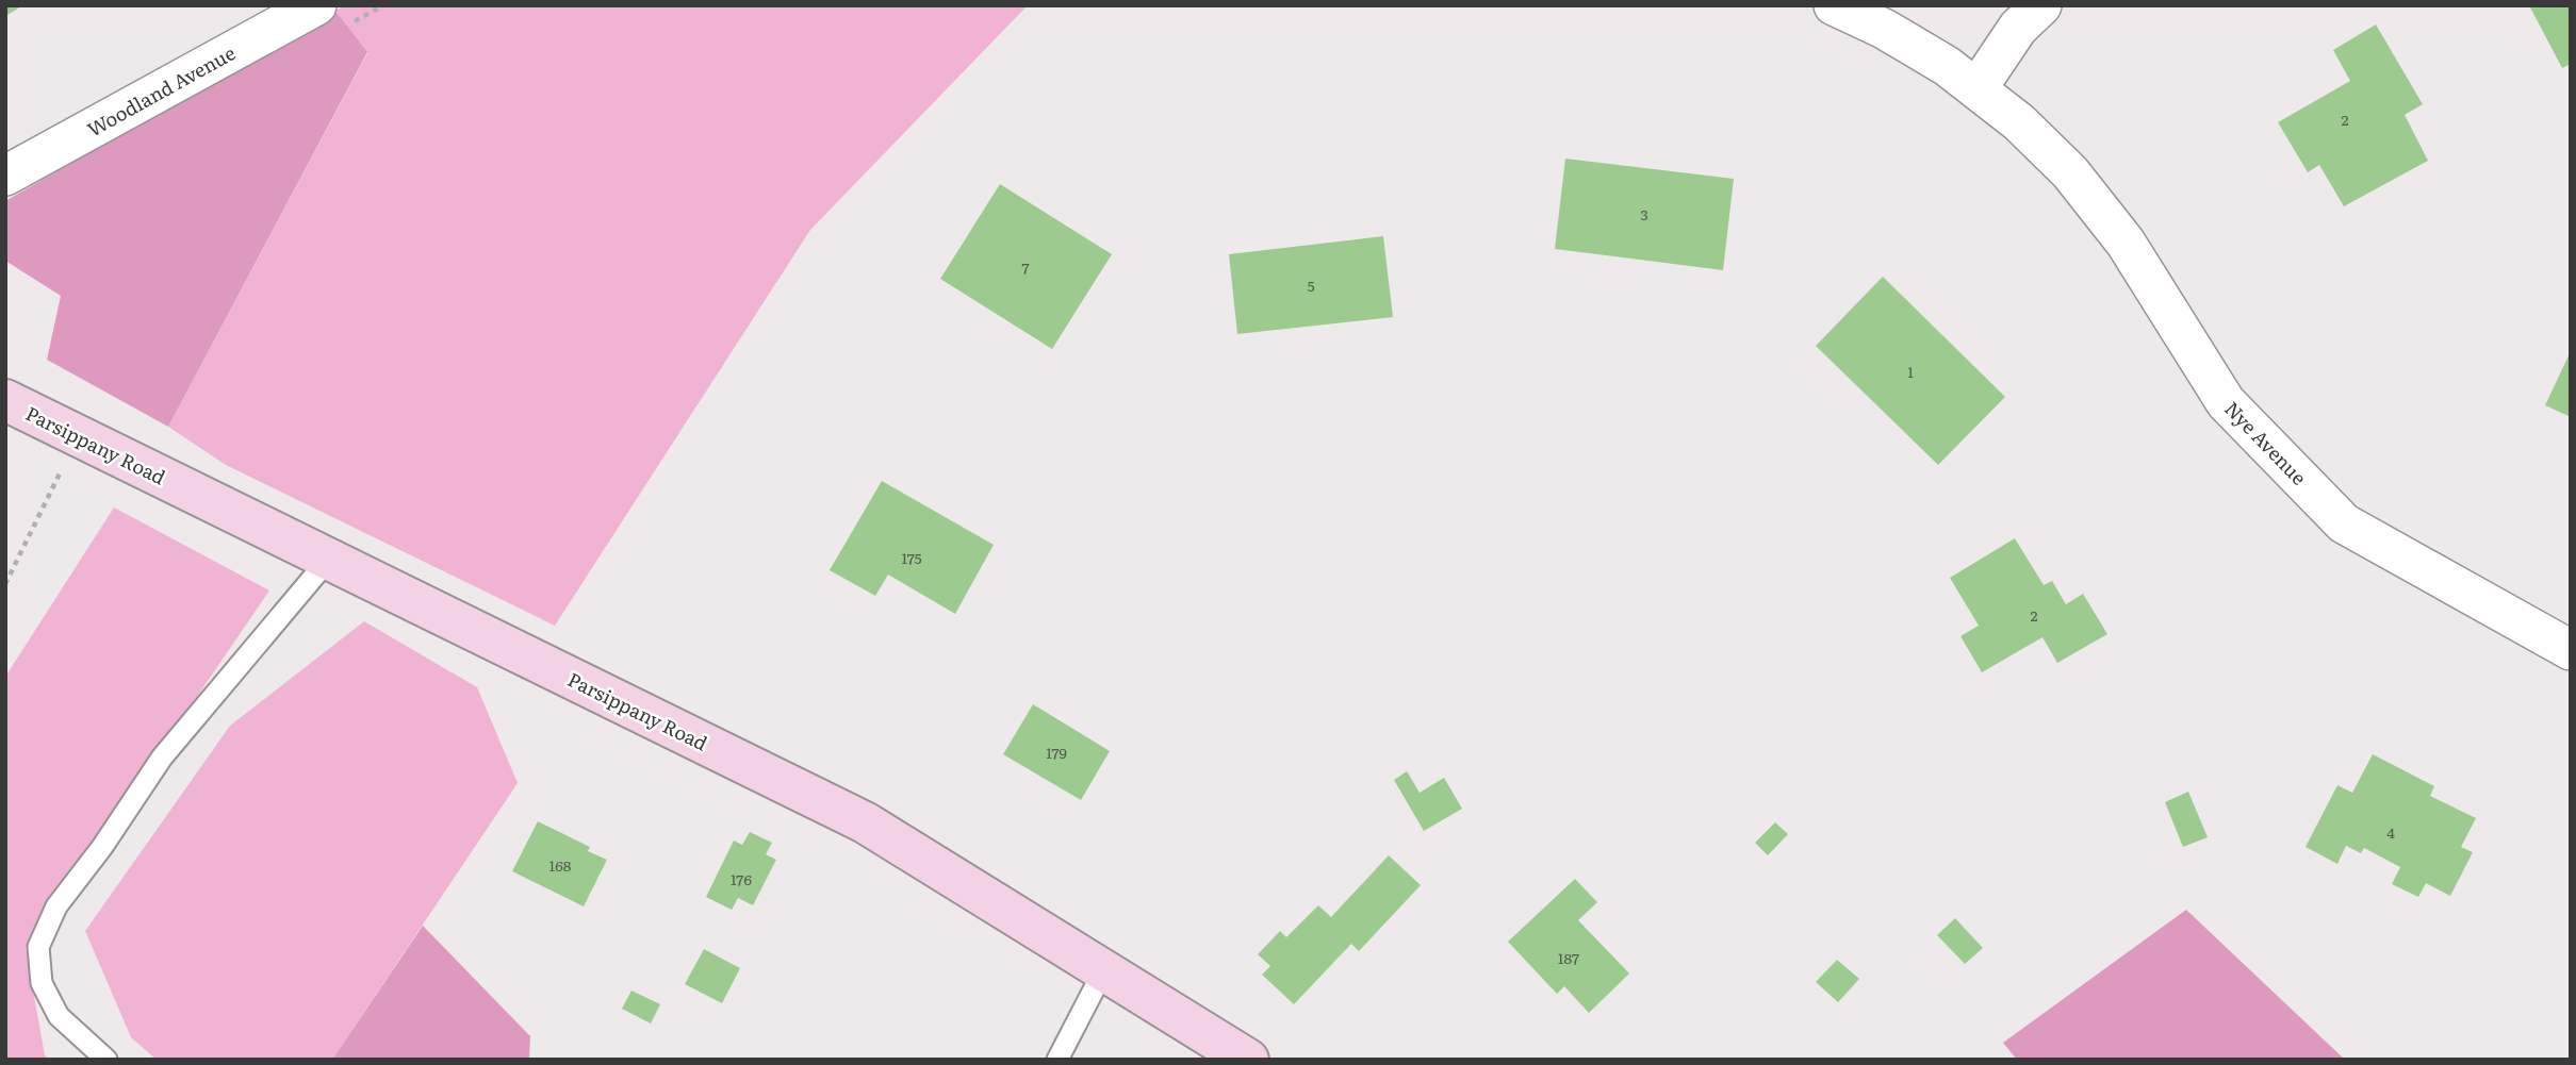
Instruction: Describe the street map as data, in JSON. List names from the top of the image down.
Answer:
{
  "streets": {
    "main road": ["Parsippany Road"],
    "street": ["Woodland Avenue", "Nye Avenue"]
  },
  "house_numbers": [
    "2",
    "3",
    "7",
    "5",
    "1",
    "175",
    "2",
    "179",
    "4",
    "168",
    "176",
    "187"
  ]
}
